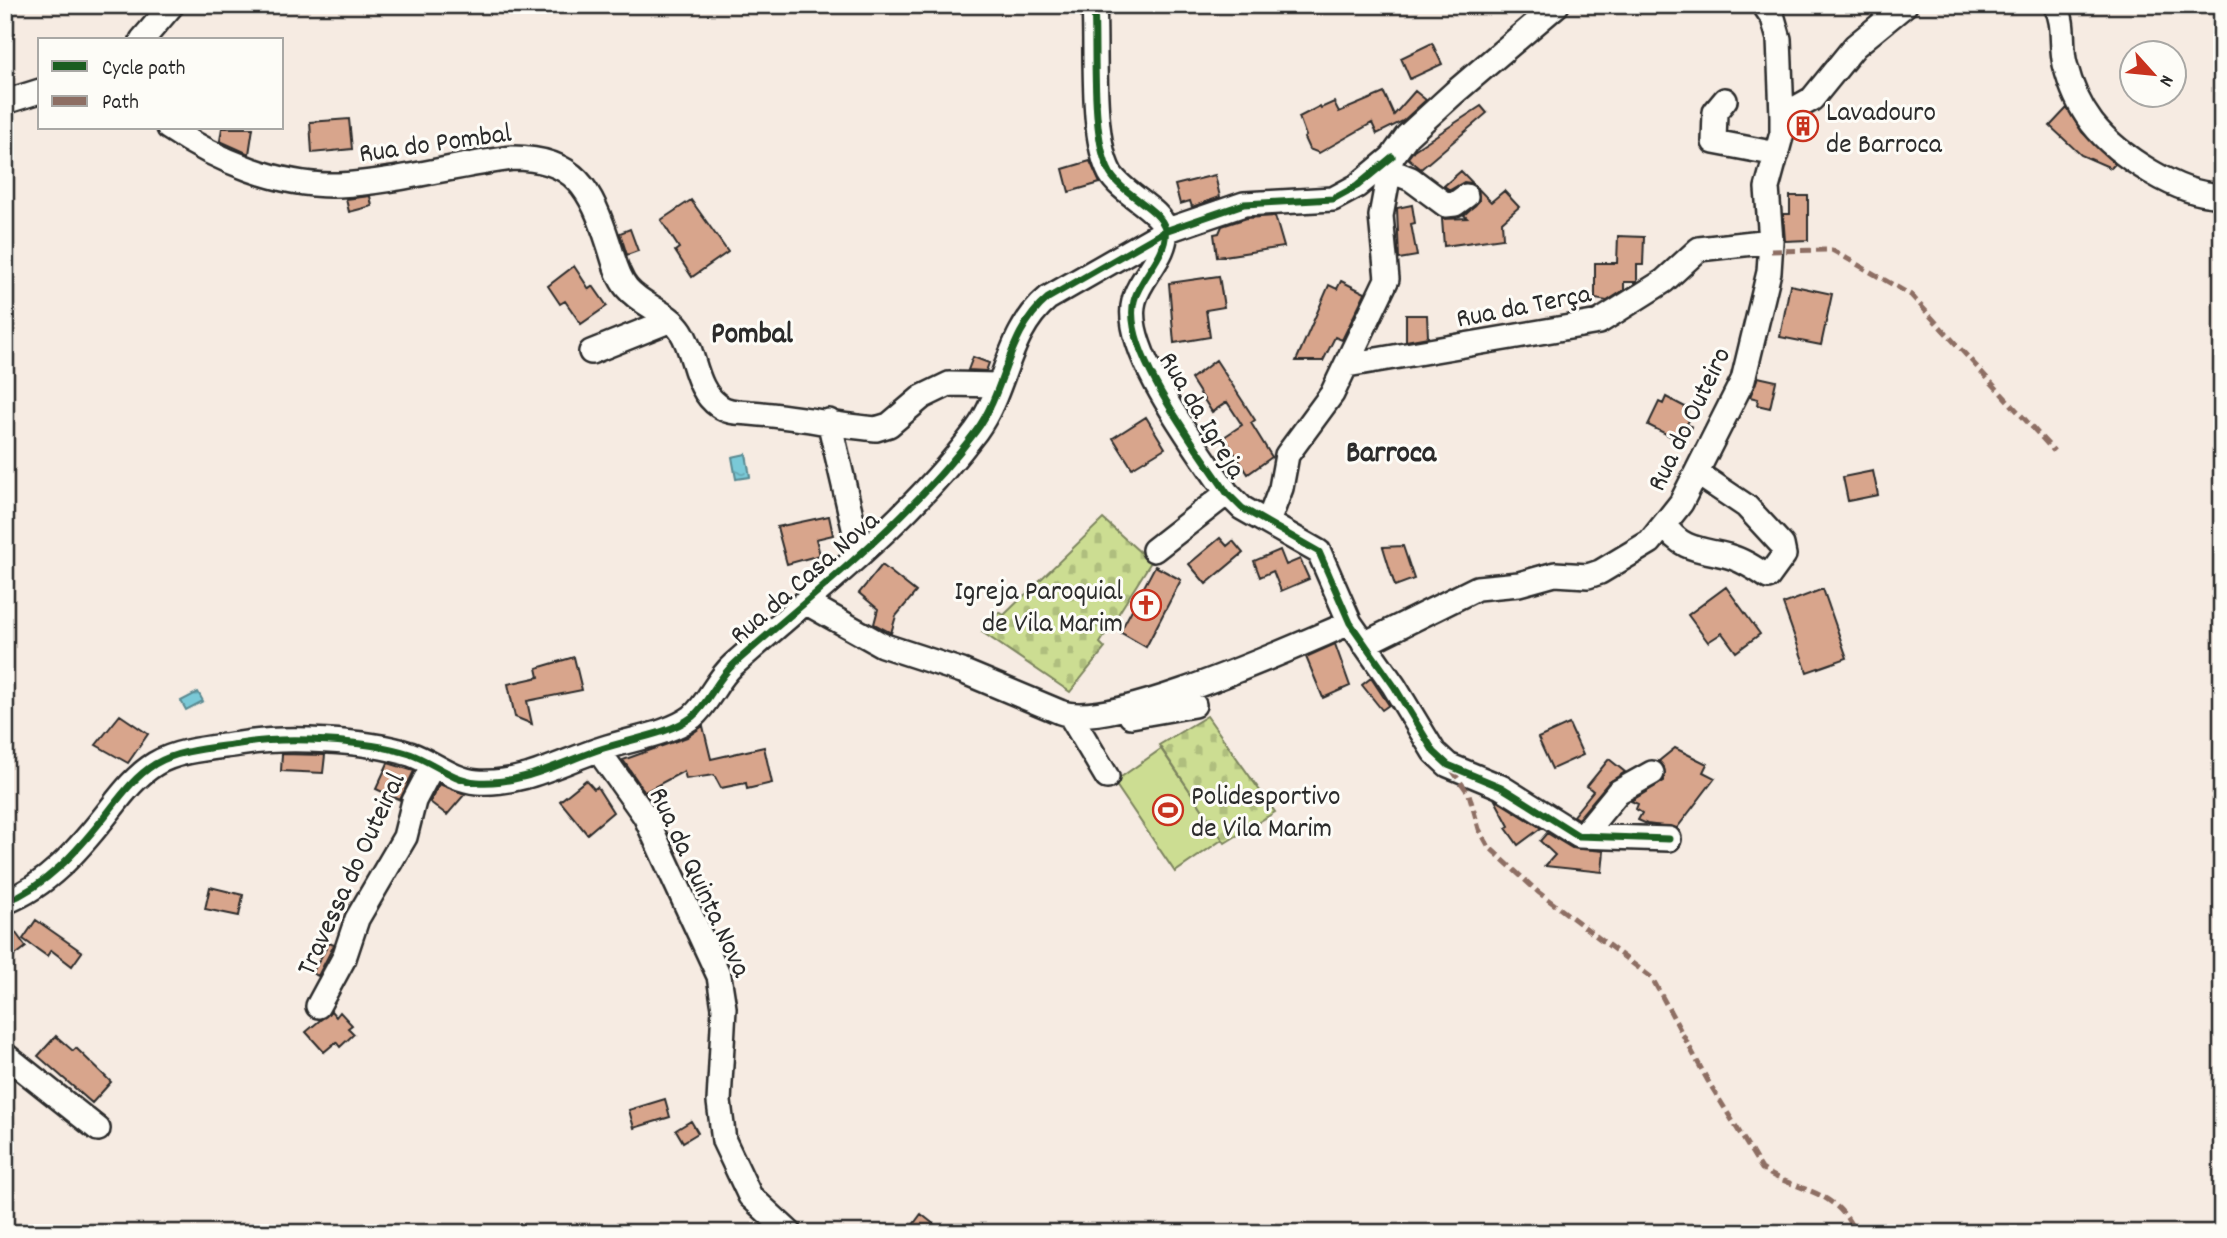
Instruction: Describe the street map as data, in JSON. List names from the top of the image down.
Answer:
{
  "streets": {
    "street": [
      "Rua do Pombal",
      "Rua da Terça",
      "Rua da Igreja",
      "Rua do Outeiro",
      "Rua da Casa Nova",
      "Travessa do Outeiral",
      "Rua da Quinta Nova"
    ]
  },
  "crossings": [
    ["Rua do Pombal", "Rua da Casa Nova"],
    ["Rua da Terça", "Rua do Outeiro"],
    ["Rua da Igreja", "Rua do Outeiro"],
    ["Rua da Casa Nova", "Travessa do Outeiral"],
    ["Rua da Casa Nova", "Rua da Quinta Nova"]
  ],
  "districts": ["Pombal", "Barroca"],
  "places": {
    "building": ["Lavadouro de Barroca"],
    "church": ["Igreja Paroquial de Vila Marim"],
    "sports": ["Polidesportivo de Vila Marim"]
  },
  "legend": ["Cycle path", "Path"],
  "north": "bottom right"
}
